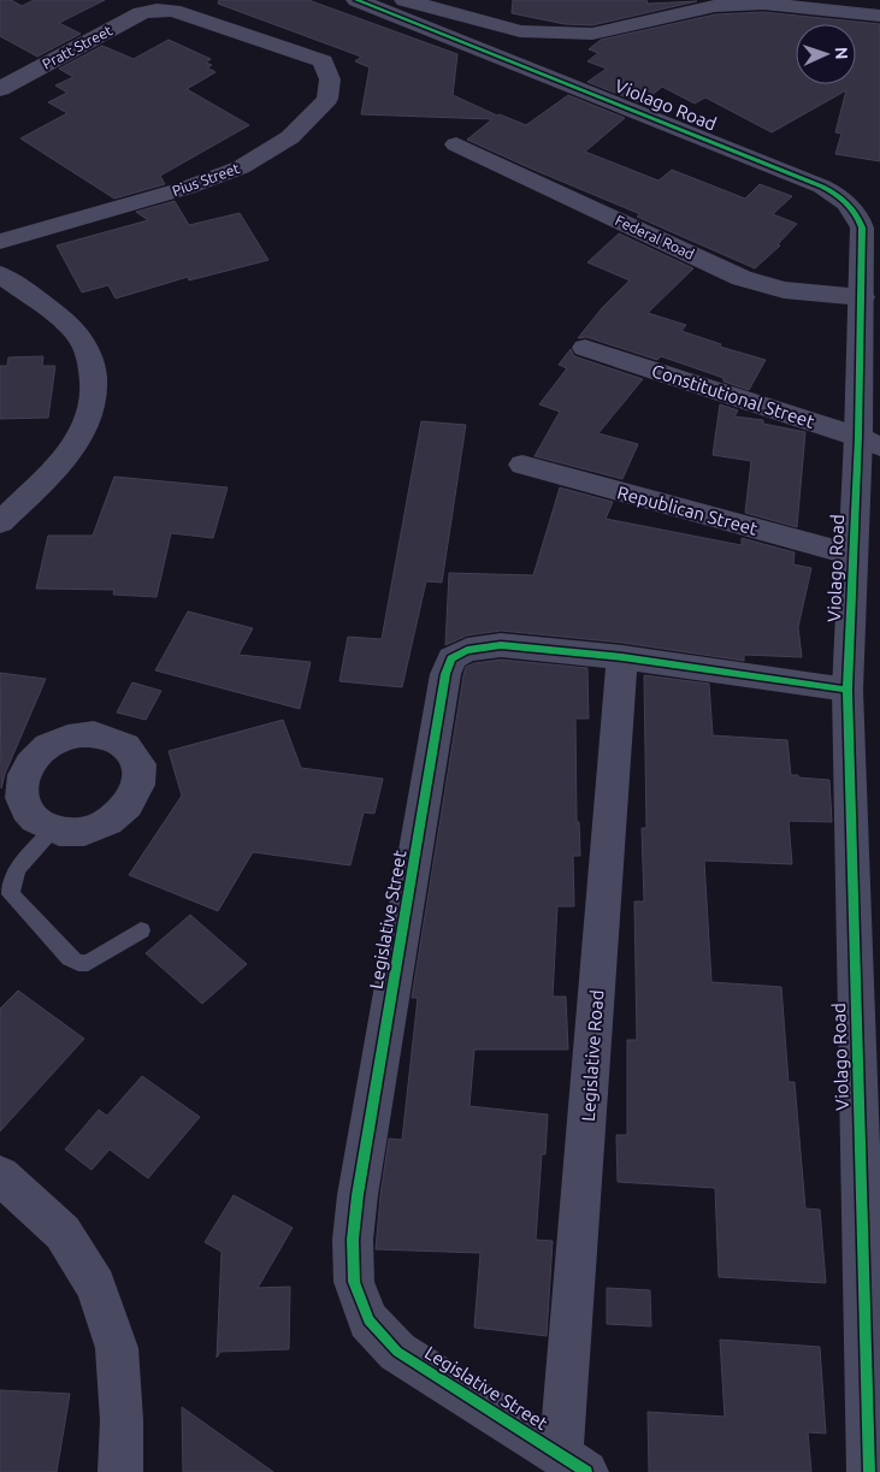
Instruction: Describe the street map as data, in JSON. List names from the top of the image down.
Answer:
{
  "streets": {
    "street": [
      "Pratt Street",
      "Violago Road",
      "Pius Street",
      "Federal Road",
      "Constitutional Street",
      "Republican Street",
      "Legislative Street",
      "Legislative Road"
    ]
  },
  "crossings": [
    ["Pratt Street", "Pius Street"],
    ["Violago Road", "Federal Road"],
    ["Violago Road", "Constitutional Street"],
    ["Violago Road", "Republican Street"],
    ["Violago Road", "Legislative Street"],
    ["Legislative Street", "Legislative Road"]
  ],
  "north": "right"
}
